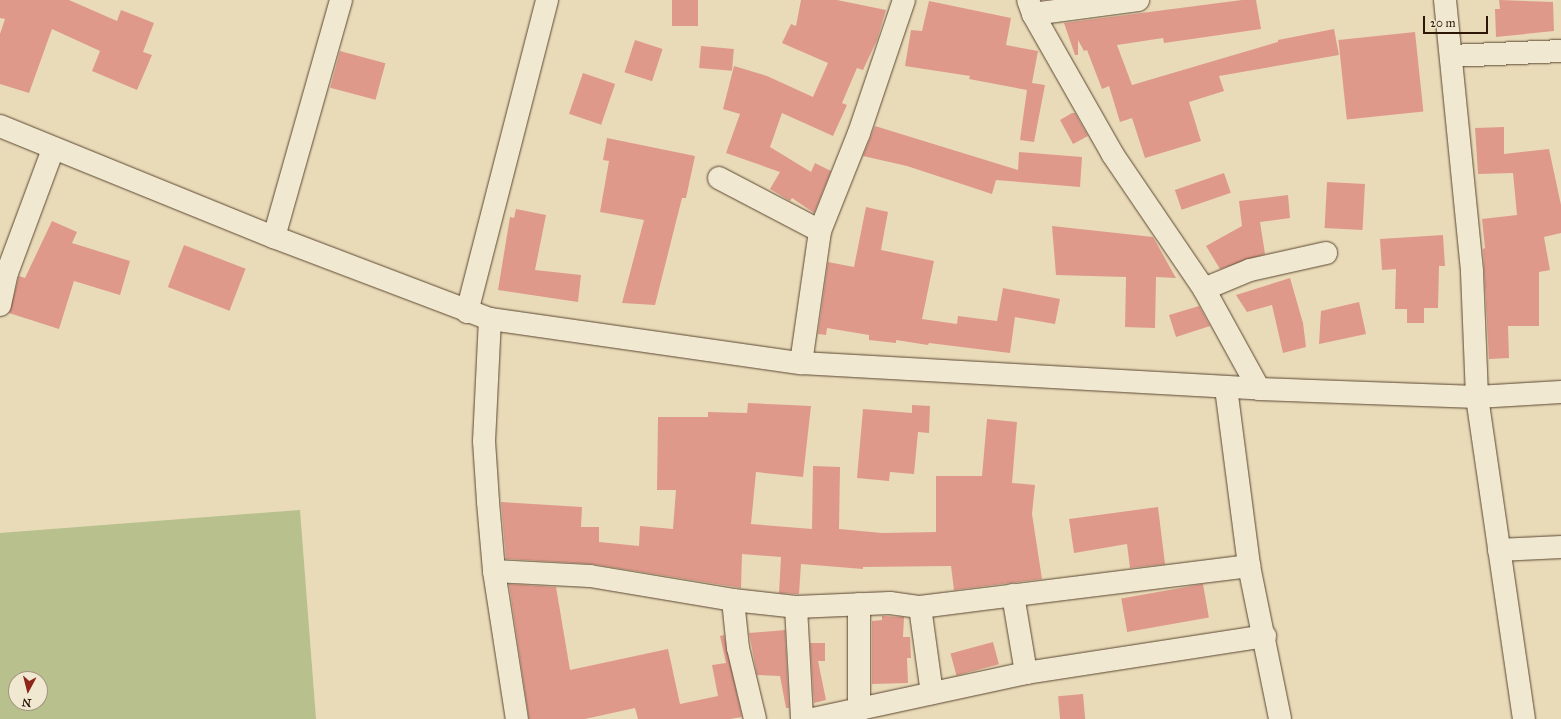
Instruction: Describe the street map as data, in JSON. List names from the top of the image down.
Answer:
{
  "scale_bar": "20 m",
  "north": "bottom"
}
